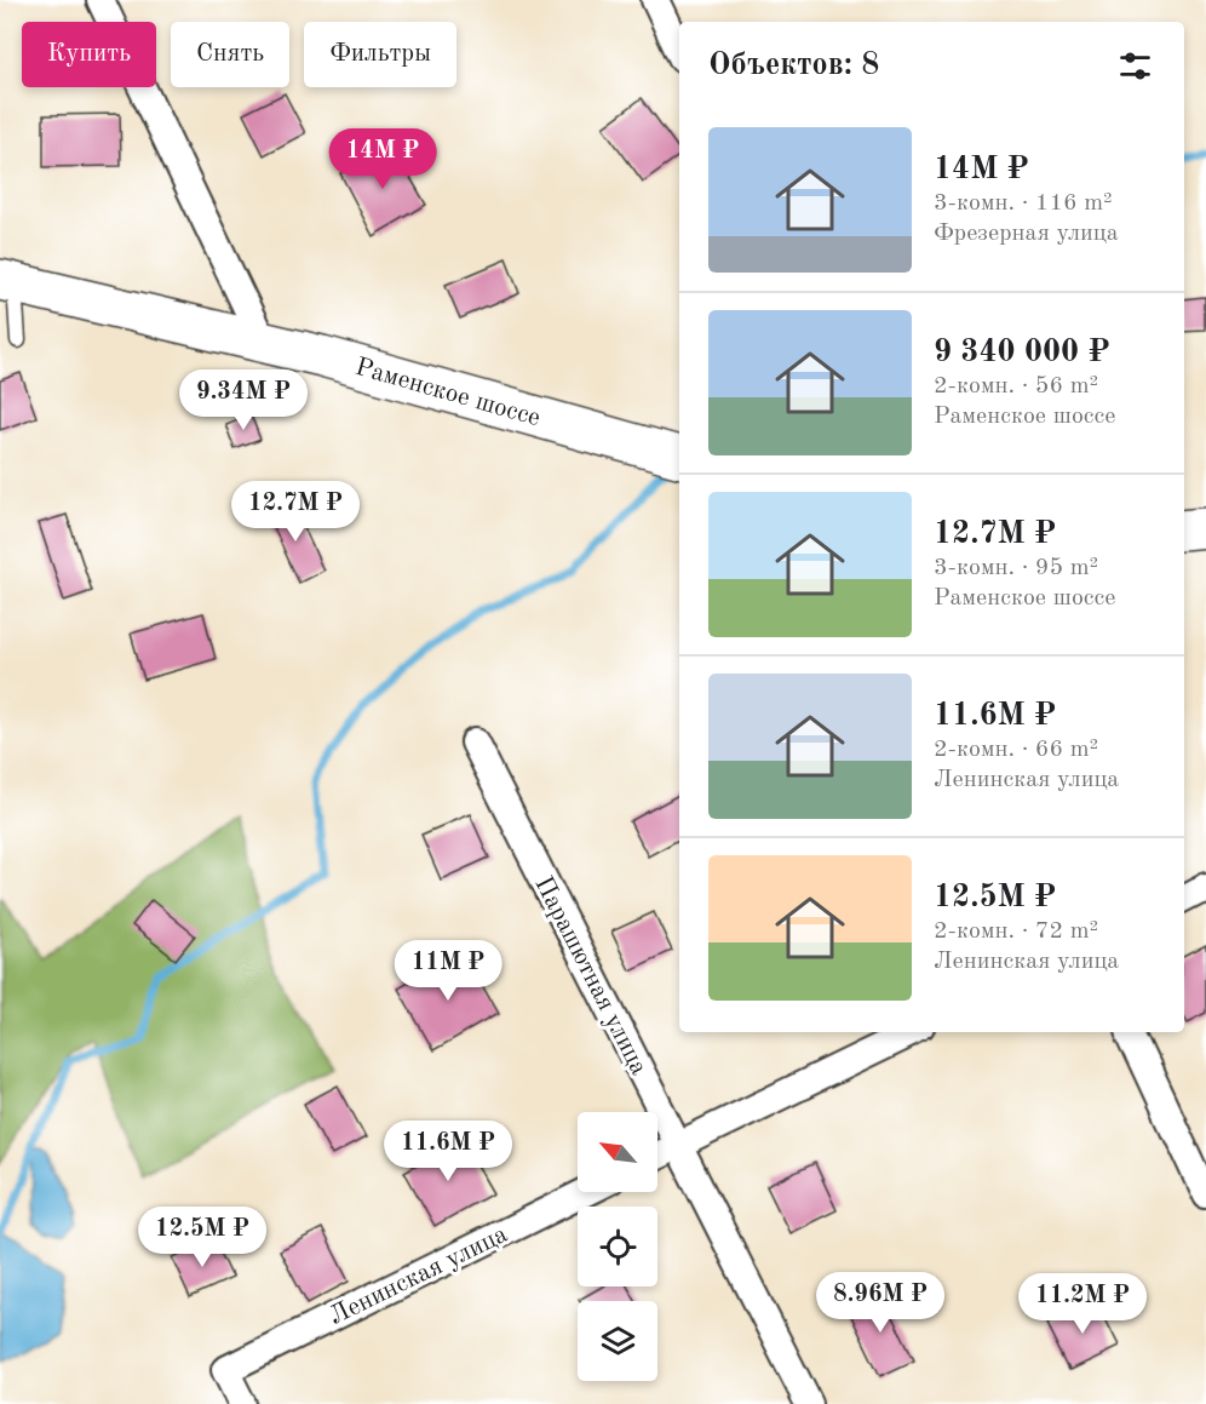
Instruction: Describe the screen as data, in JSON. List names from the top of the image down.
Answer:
{
  "streets": {
    "main road": ["Раменское шоссе"],
    "street": ["Парашютная улица", "Ленинская улица"]
  },
  "north": "top left",
  "page": {
    "chip": ["Купить", "Снять", "Фильтры"],
    "heading": "Объектов: 8",
    "list": [
      {
        "name": "14M ₽",
        "note": "3-комн. · 116 m² · Фрезерная улица"
      },
      {
        "name": "9 340 000 ₽",
        "note": "2-комн. · 56 m² · Раменское шоссе"
      },
      {
        "name": "12.7M ₽",
        "note": "3-комн. · 95 m² · Раменское шоссе"
      },
      {
        "name": "11.6M ₽",
        "note": "2-комн. · 66 m² · Ленинская улица"
      },
      {
        "name": "12.5M ₽",
        "note": "2-комн. · 72 m² · Ленинская улица"
      }
    ],
    "price": [
      "14M ₽",
      "9.34M ₽",
      "12.7M ₽",
      "11M ₽",
      "11.6M ₽",
      "12.5M ₽",
      "8.96M ₽",
      "11.2M ₽"
    ]
  }
}
